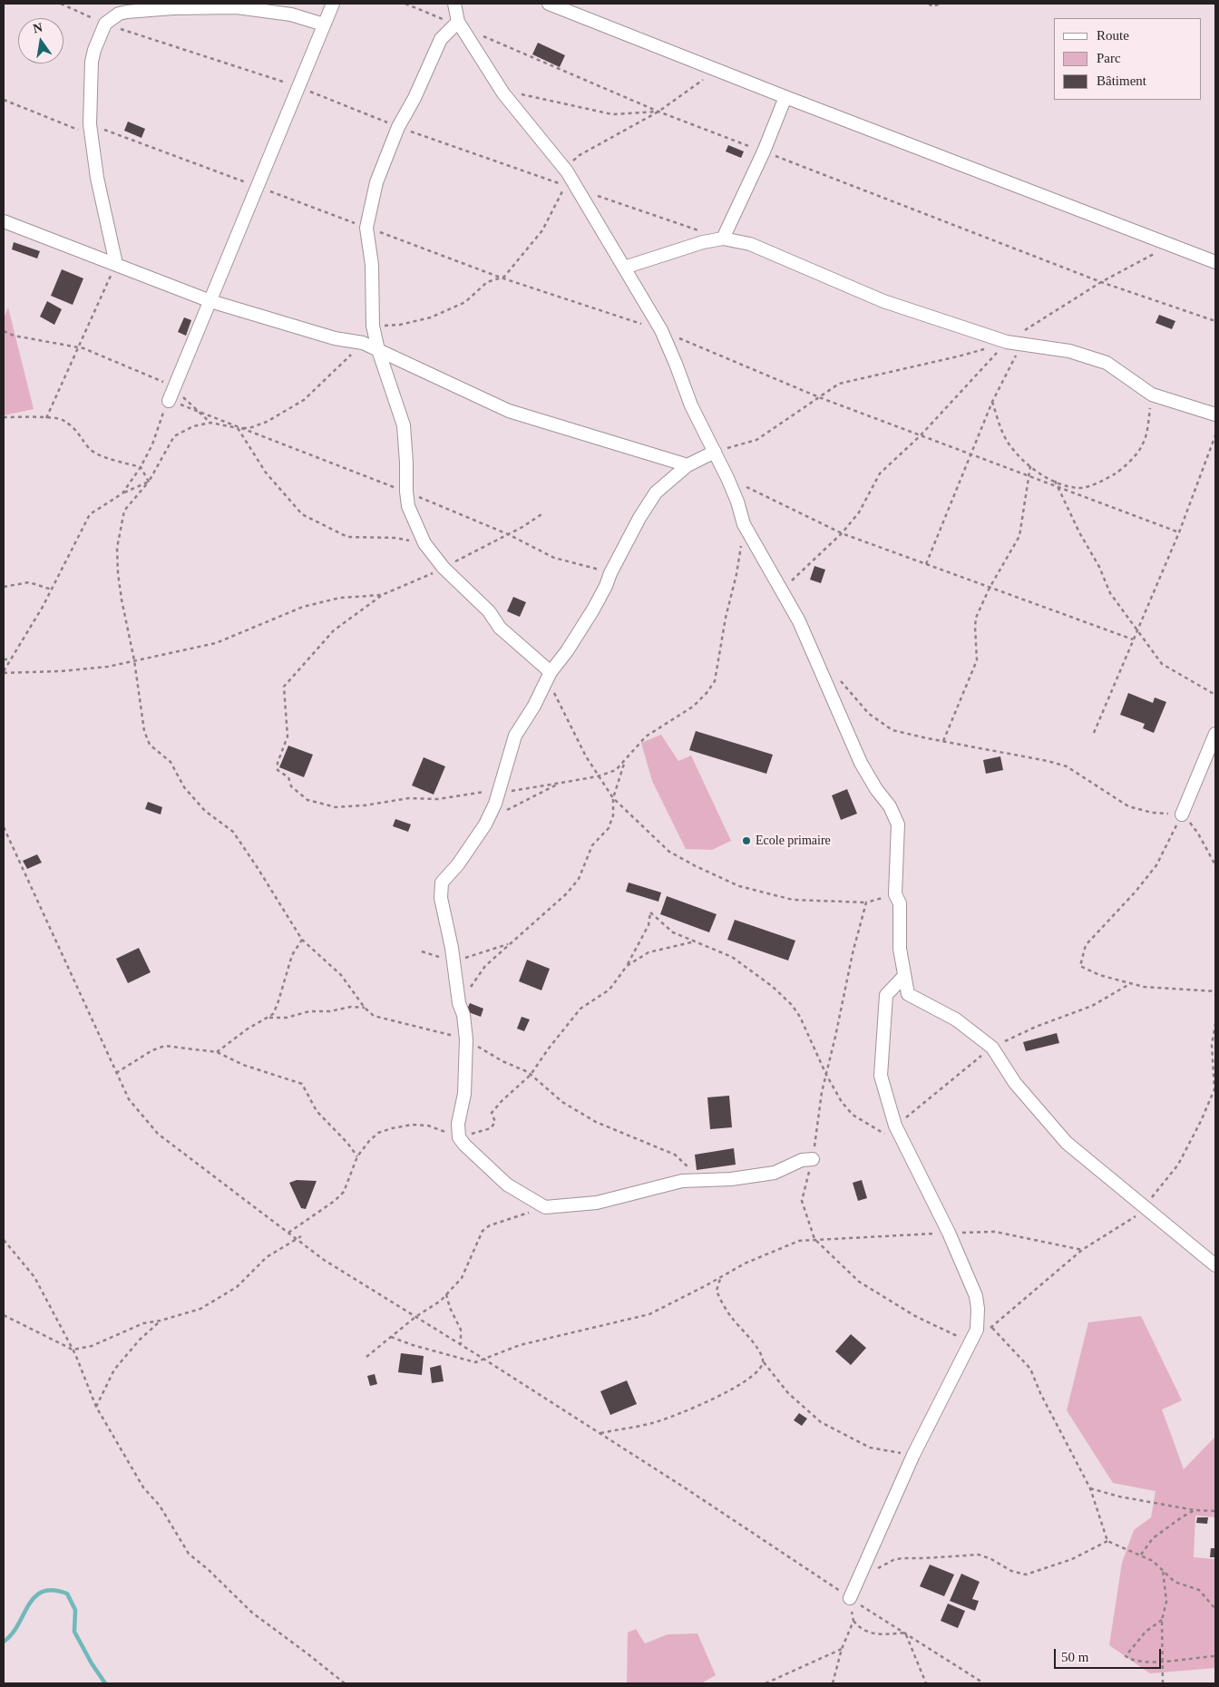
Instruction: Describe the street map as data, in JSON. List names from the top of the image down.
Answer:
{
  "places": ["Ecole primaire"],
  "legend": ["Route", "Parc", "Bâtiment"],
  "scale_bar": "50 m",
  "north": "top"
}
